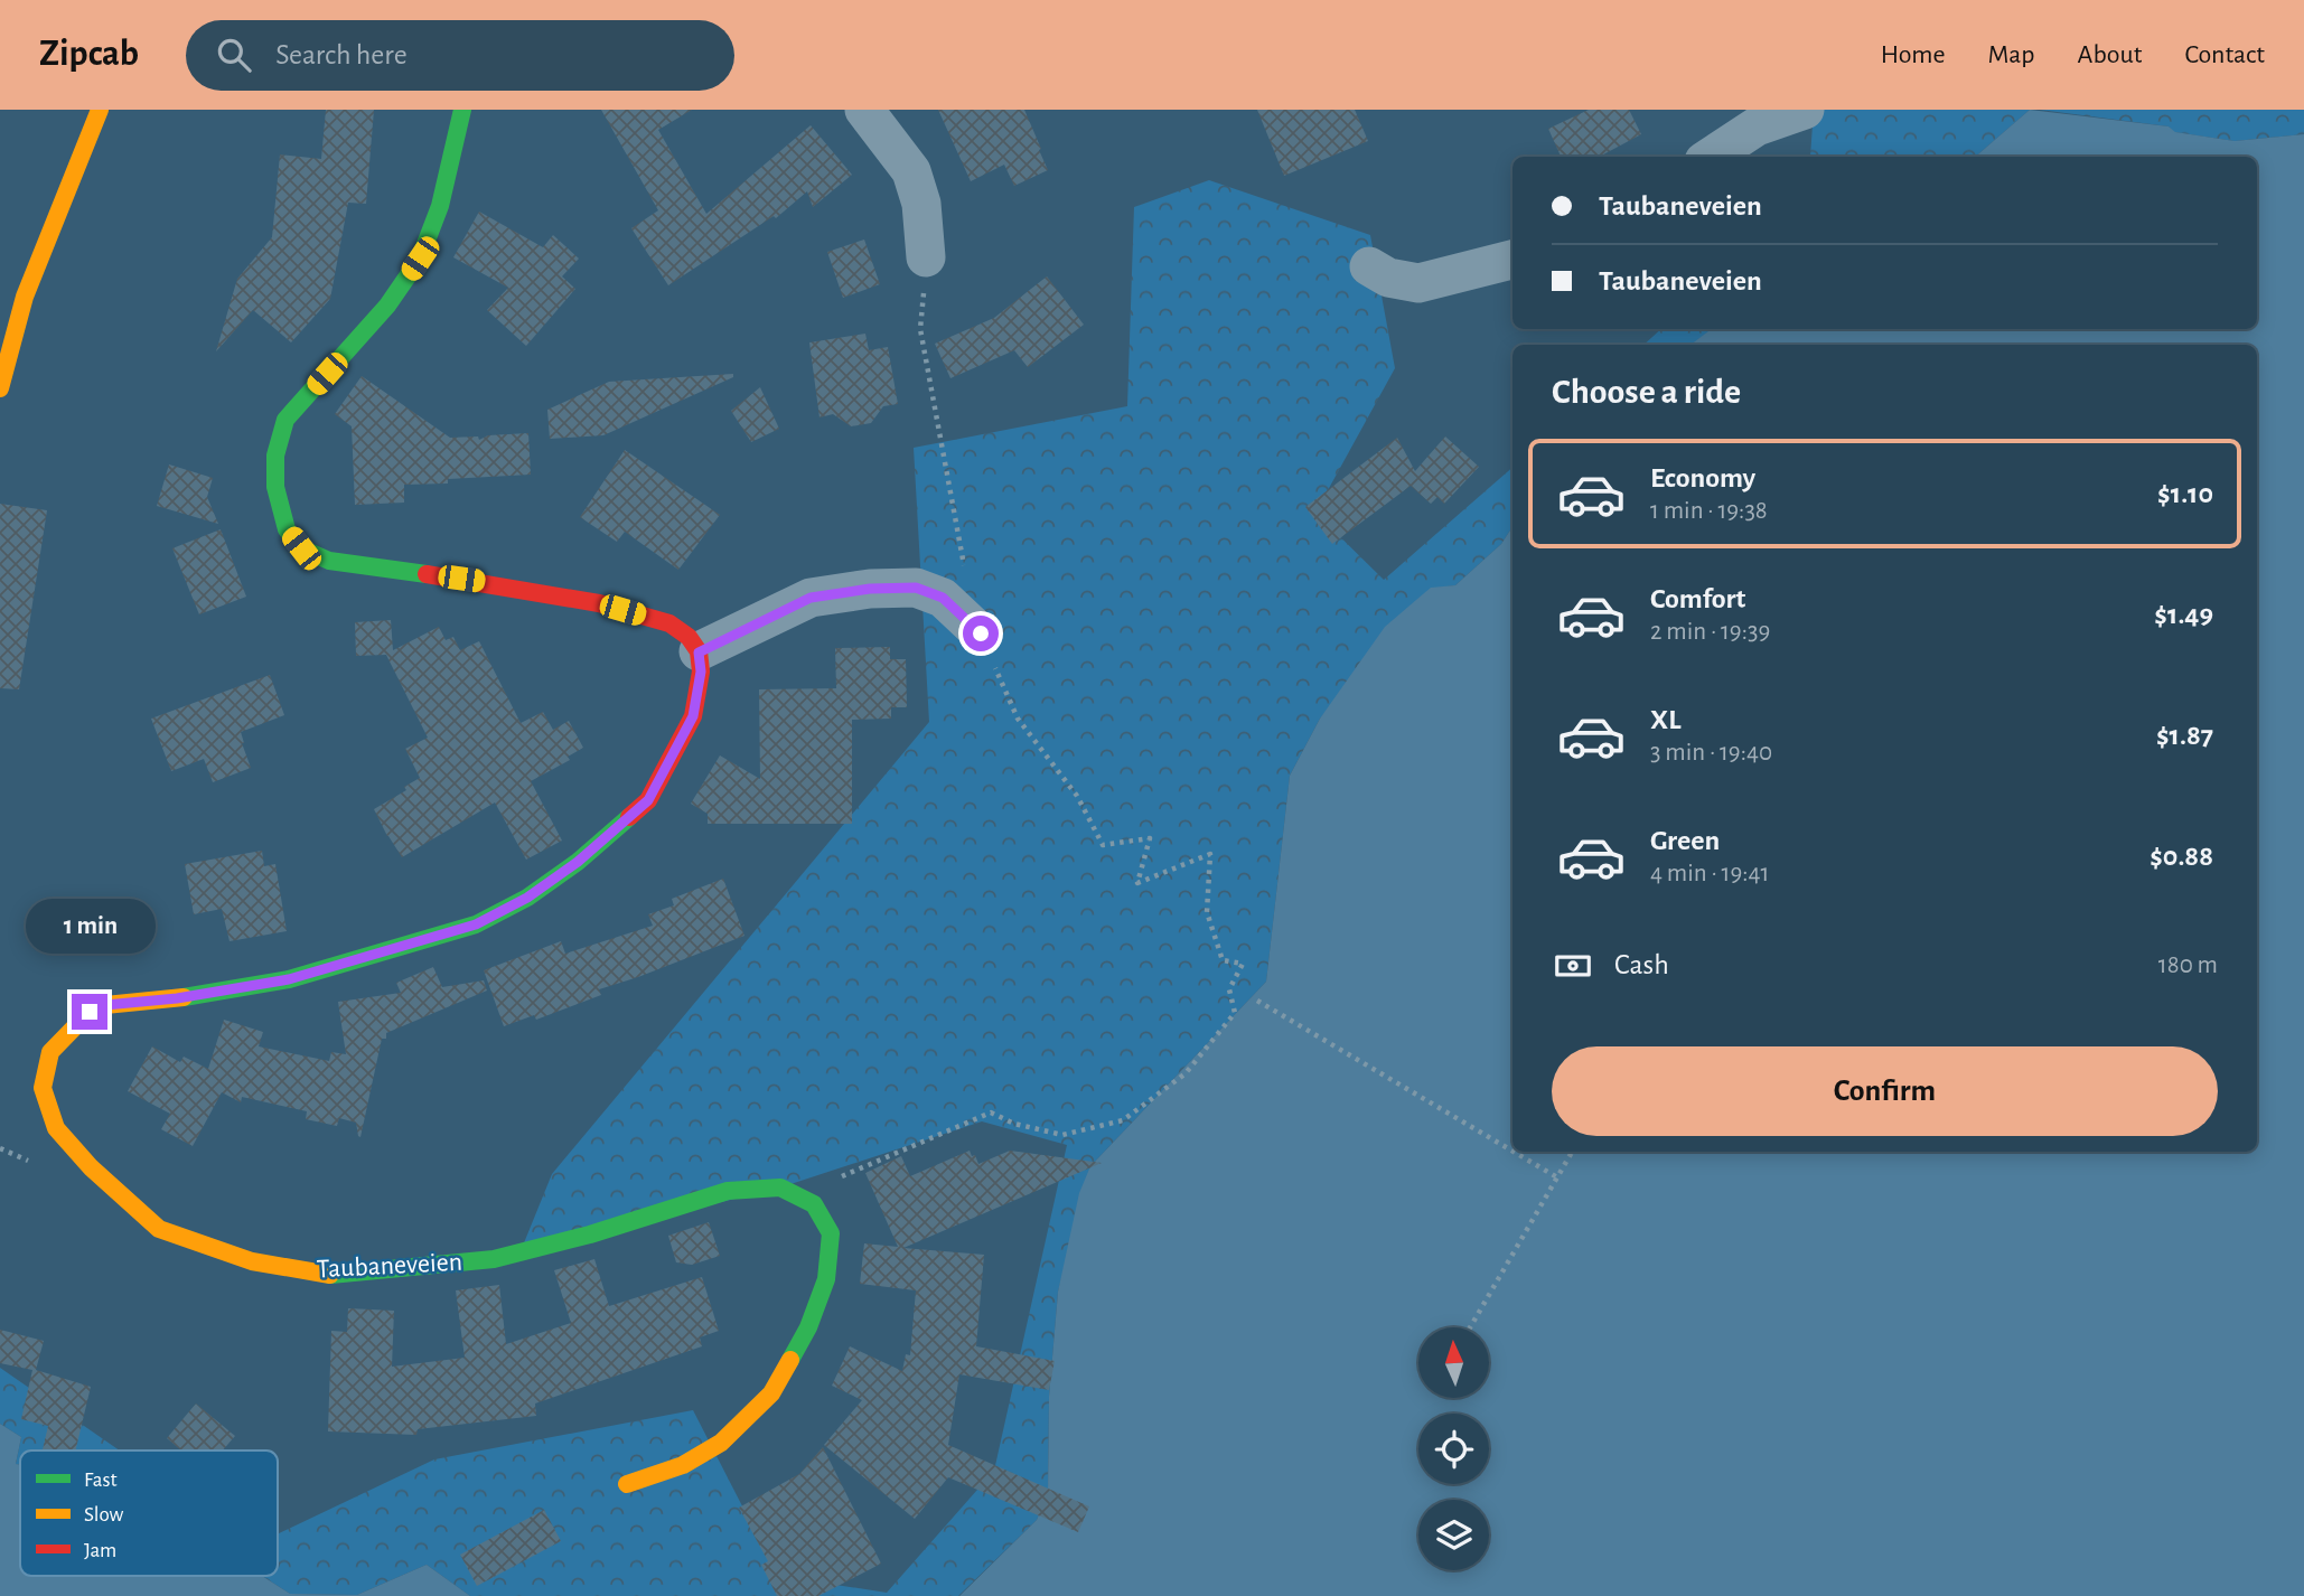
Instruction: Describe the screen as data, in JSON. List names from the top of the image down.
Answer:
{
  "streets": {
    "street": ["Taubaneveien"]
  },
  "legend": ["Fast", "Slow", "Jam"],
  "north": "top",
  "page": {
    "header": "Zipcab",
    "search": "Search here",
    "nav": [
      "Home",
      "Map",
      "About",
      "Contact"
    ],
    "banner": ["Taubaneveien", "Taubaneveien"],
    "heading": "Choose a ride",
    "list": [
      {
        "name": "Economy",
        "note": "1 min · 19:38",
        "value": "$1.10"
      },
      {
        "name": "Comfort",
        "note": "2 min · 19:39",
        "value": "$1.49"
      },
      {
        "name": "XL",
        "note": "3 min · 19:40",
        "value": "$1.87"
      },
      {
        "name": "Green",
        "note": "4 min · 19:41",
        "value": "$0.88"
      }
    ],
    "bubble": "1 min",
    "pay": ["Cash", "180 m"],
    "buttons": "Confirm"
  }
}
